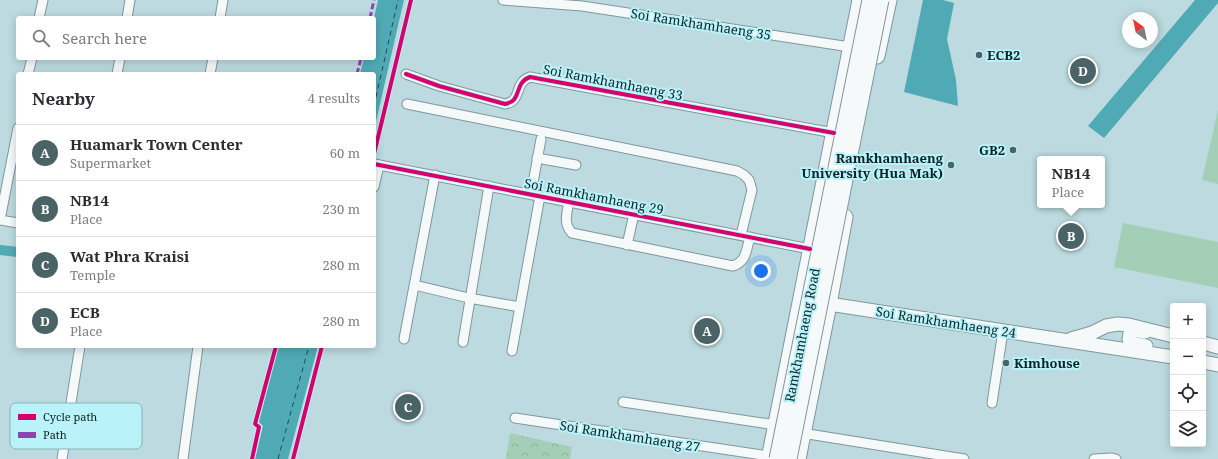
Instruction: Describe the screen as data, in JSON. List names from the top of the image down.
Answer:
{
  "streets": {
    "main road": ["Soi Ramkhamhaeng 24", "Ramkhamhaeng Road"],
    "street": [
      "Soi Ramkhamhaeng 35",
      "Soi Ramkhamhaeng 33",
      "Soi Ramkhamhaeng 29",
      "Soi Ramkhamhaeng 27"
    ]
  },
  "crossings": [
    ["Soi Ramkhamhaeng 35", "Ramkhamhaeng Road"],
    ["Soi Ramkhamhaeng 33", "Ramkhamhaeng Road"],
    ["Soi Ramkhamhaeng 29", "Ramkhamhaeng Road"],
    ["Soi Ramkhamhaeng 24", "Ramkhamhaeng Road"],
    ["Ramkhamhaeng Road", "Soi Ramkhamhaeng 27"]
  ],
  "places": [
    "ECB2",
    "GB2",
    "Ramkhamhaeng University (Hua Mak)",
    "Kimhouse"
  ],
  "legend": ["Cycle path", "Path"],
  "north": "top left",
  "page": {
    "search": "Search here",
    "pins": [
      "D",
      "B",
      "A",
      "C"
    ],
    "heading": ["Nearby", "4 results"],
    "list": [
      {
        "mark": "A",
        "name": "Huamark Town Center",
        "note": "Supermarket",
        "value": "60 m"
      },
      {
        "mark": "B",
        "name": "NB14",
        "note": "Place",
        "value": "230 m"
      },
      {
        "mark": "C",
        "name": "Wat Phra Kraisi",
        "note": "Temple",
        "value": "280 m"
      },
      {
        "mark": "D",
        "name": "ECB",
        "note": "Place",
        "value": "280 m"
      }
    ],
    "popup": ["NB14", "Place"],
    "map_buttons": ["+", "−"]
  }
}
